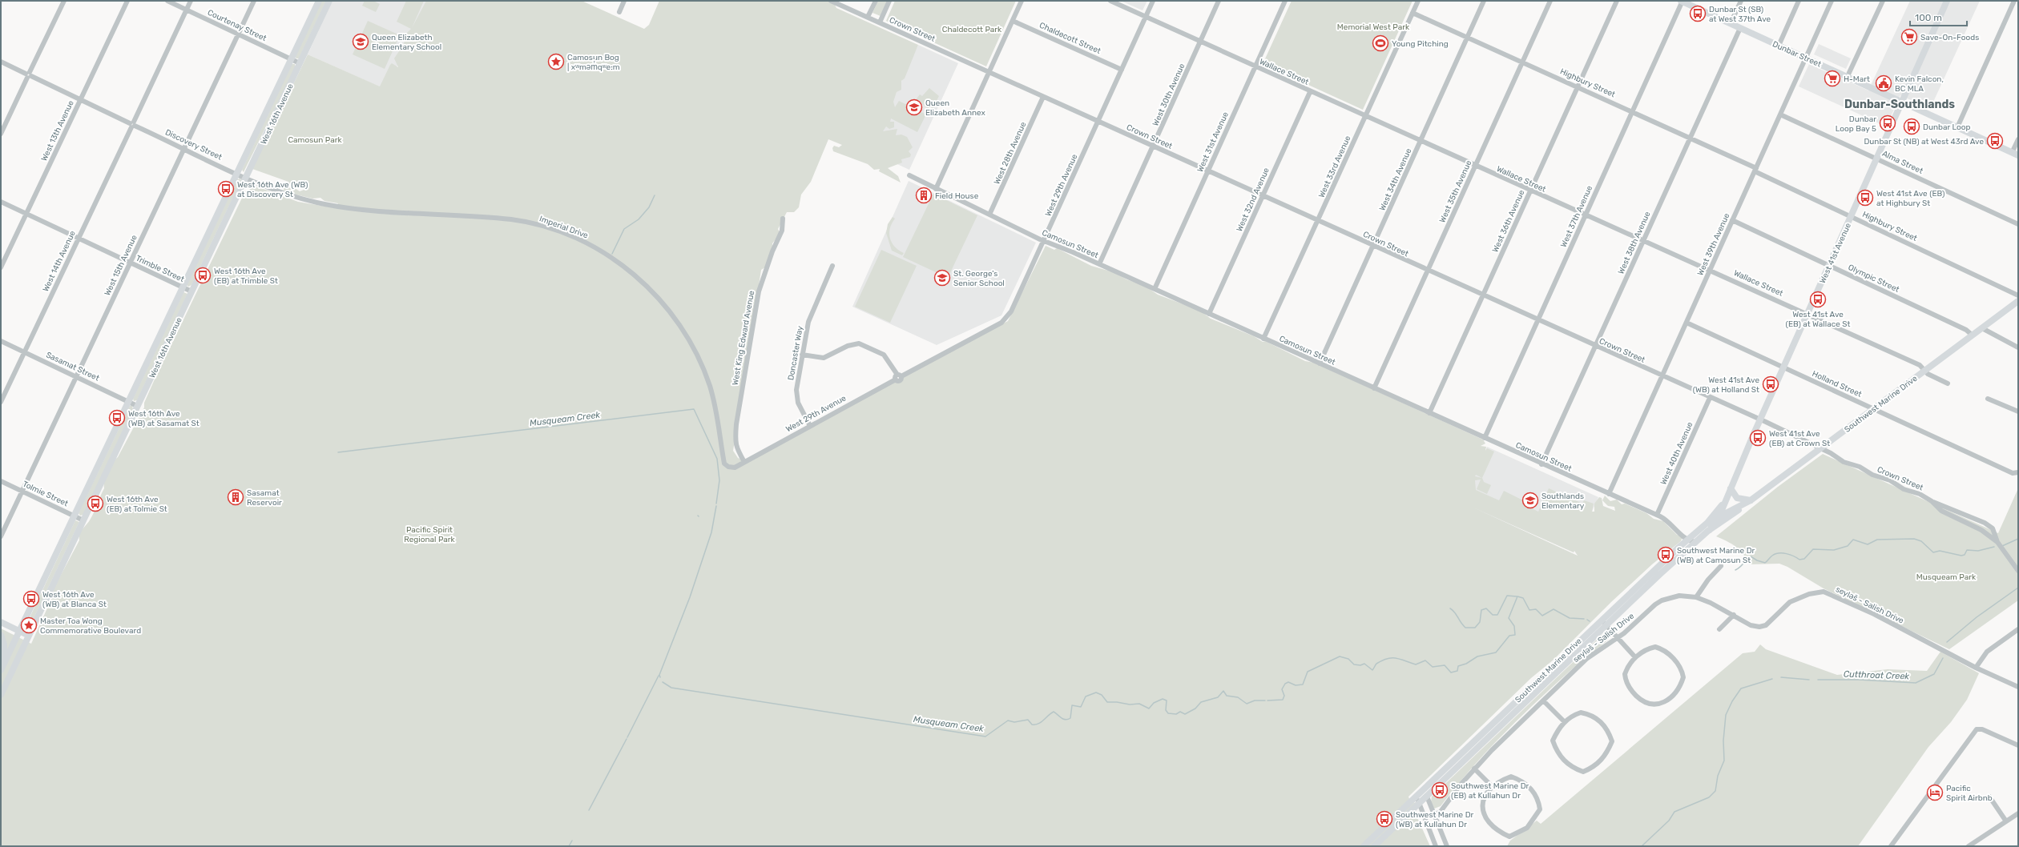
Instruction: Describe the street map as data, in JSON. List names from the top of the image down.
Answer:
{
  "streets": {
    "main road": [
      "Dunbar Street",
      "West 16th Avenue",
      "West 41st Avenue",
      "Southwest Marine Drive"
    ],
    "street": [
      "Courtenay Street",
      "Crown Street",
      "Chaldecott Street",
      "Wallace Street",
      "Highbury Street",
      "West 30th Avenue",
      "West 13th Avenue",
      "West 31st Avenue",
      "Discovery Street",
      "West 28th Avenue",
      "Alma Street",
      "West 33rd Avenue",
      "West 34th Avenue",
      "West 29th Avenue",
      "West 35th Avenue",
      "West 32nd Avenue",
      "West 37th Avenue",
      "West 36th Avenue",
      "Imperial Drive",
      "West 38th Avenue",
      "Camosun Street",
      "West 39th Avenue",
      "West 14th Avenue",
      "West 15th Avenue",
      "Trimble Street",
      "Olympic Street",
      "West King Edward Avenue",
      "Doncaster Way",
      "Sasamat Street",
      "Holland Street",
      "West 40th Avenue",
      "Tolmie Street",
      "seyləš - Salish Drive"
    ]
  },
  "crossings": [
    ["Courtenay Street", "West 16th Avenue"],
    ["Courtenay Street", "West 14th Avenue"],
    ["Courtenay Street", "West 15th Avenue"],
    ["Crown Street", "West 30th Avenue"],
    ["Crown Street", "West 31st Avenue"],
    ["Crown Street", "West 28th Avenue"],
    ["Crown Street", "West 33rd Avenue"],
    ["Crown Street", "West 34th Avenue"],
    ["Crown Street", "West 29th Avenue"],
    ["Crown Street", "West 35th Avenue"],
    ["Crown Street", "West 32nd Avenue"],
    ["Crown Street", "West 37th Avenue"],
    ["Crown Street", "West 36th Avenue"],
    ["Crown Street", "West 38th Avenue"],
    ["Crown Street", "West 39th Avenue"],
    ["Crown Street", "West 41st Avenue"],
    ["Crown Street", "Southwest Marine Drive"],
    ["Crown Street", "West 40th Avenue"],
    ["Chaldecott Street", "West 29th Avenue"],
    ["Dunbar Street", "West 37th Avenue"],
    ["Dunbar Street", "West 38th Avenue"],
    ["Dunbar Street", "West 39th Avenue"],
    ["Dunbar Street", "West 41st Avenue"],
    ["Wallace Street", "West 30th Avenue"],
    ["Wallace Street", "West 31st Avenue"],
    ["Wallace Street", "West 33rd Avenue"],
    ["Wallace Street", "West 34th Avenue"],
    ["Wallace Street", "West 29th Avenue"],
    ["Wallace Street", "West 35th Avenue"],
    ["Wallace Street", "West 32nd Avenue"],
    ["Wallace Street", "West 37th Avenue"],
    ["Wallace Street", "West 36th Avenue"],
    ["Wallace Street", "West 38th Avenue"],
    ["Wallace Street", "West 39th Avenue"],
    ["Wallace Street", "West 41st Avenue"],
    ["Wallace Street", "Southwest Marine Drive"],
    ["Highbury Street", "West 33rd Avenue"],
    ["Highbury Street", "West 34th Avenue"],
    ["Highbury Street", "West 35th Avenue"],
    ["Highbury Street", "West 37th Avenue"],
    ["Highbury Street", "West 36th Avenue"],
    ["Highbury Street", "West 38th Avenue"],
    ["Highbury Street", "West 39th Avenue"],
    ["Highbury Street", "West 41st Avenue"],
    ["West 30th Avenue", "Camosun Street"],
    ["West 16th Avenue", "Discovery Street"],
    ["West 16th Avenue", "Imperial Drive"],
    ["West 16th Avenue", "Trimble Street"],
    ["West 16th Avenue", "Sasamat Street"],
    ["West 16th Avenue", "Tolmie Street"],
    ["West 13th Avenue", "Discovery Street"],
    ["West 13th Avenue", "Trimble Street"],
    ["West 31st Avenue", "Camosun Street"],
    ["Discovery Street", "Imperial Drive"],
    ["Discovery Street", "West 14th Avenue"],
    ["Discovery Street", "West 15th Avenue"],
    ["West 28th Avenue", "Camosun Street"],
    ["Alma Street", "West 39th Avenue"],
    ["Alma Street", "West 41st Avenue"],
    ["West 33rd Avenue", "Camosun Street"],
    ["West 34th Avenue", "Camosun Street"],
    ["West 29th Avenue", "Imperial Drive"],
    ["West 29th Avenue", "Camosun Street"],
    ["West 29th Avenue", "West King Edward Avenue"],
    ["West 29th Avenue", "Doncaster Way"],
    ["West 35th Avenue", "Camosun Street"],
    ["West 32nd Avenue", "Camosun Street"],
    ["West 37th Avenue", "Camosun Street"],
    ["West 36th Avenue", "Camosun Street"],
    ["Imperial Drive", "West King Edward Avenue"],
    ["West 38th Avenue", "Camosun Street"],
    ["Camosun Street", "West 39th Avenue"],
    ["Camosun Street", "Southwest Marine Drive"],
    ["Camosun Street", "West 40th Avenue"],
    ["West 39th Avenue", "Olympic Street"],
    ["West 39th Avenue", "Holland Street"],
    ["West 41st Avenue", "Olympic Street"],
    ["West 41st Avenue", "Holland Street"],
    ["West 41st Avenue", "Southwest Marine Drive"],
    ["West 14th Avenue", "Trimble Street"],
    ["West 14th Avenue", "Sasamat Street"],
    ["West 15th Avenue", "Trimble Street"],
    ["West 15th Avenue", "Sasamat Street"],
    ["West 15th Avenue", "Tolmie Street"],
    ["Olympic Street", "Southwest Marine Drive"],
    ["Holland Street", "Southwest Marine Drive"]
  ],
  "districts": ["Dunbar-Southlands"],
  "water": ["Musqueam Creek", "Cutthroat Creek"],
  "parks": [
    "Memorial West Park",
    "Chaldecott Park",
    "Camosun Park",
    "Pacific Spirit Regional Park",
    "Musqueam Park"
  ],
  "places": {
    "bus stop": [
      "Dunbar St (SB) at West 37th Ave",
      "Dunbar Loop Bay 5",
      "Dunbar Loop",
      "Dunbar St (NB) at West 43rd Ave",
      "West 16th Ave (WB) at Discovery St",
      "West 41st Ave (EB) at Highbury St",
      "West 16th Ave (EB) at Trimble St",
      "West 41st Ave (EB) at Wallace St",
      "West 41st Ave (WB) at Holland St",
      "West 16th Ave (WB) at Sasamat St",
      "West 41st Ave (EB) at Crown St",
      "West 16th Ave (EB) at Tolmie St",
      "Southwest Marine Dr (WB) at Camosun St",
      "West 16th Ave (WB) at Blanca St",
      "Southwest Marine Dr (EB) at Kullahun Dr",
      "Southwest Marine Dr (WB) at Kullahun Dr"
    ],
    "supermarket": ["Save-On-Foods", "H-Mart"],
    "school or university": [
      "Queen Elizabeth Elementary School",
      "Queen Elizabeth Annex",
      "St. George's Senior School",
      "Southlands Elementary"
    ],
    "sports": ["Young Pitching"],
    "place": ["Camosun Bog | xʷməm̓qʷe:m", "Master Toa Wong Commemorative Boulevard"],
    "public building": ["Kevin Falcon, BC MLA"],
    "building": ["Field House", "Sasamat Reservoir"],
    "hotel": ["Pacific Spirit Airbnb"]
  },
  "scale_bar": "100 m"
}
